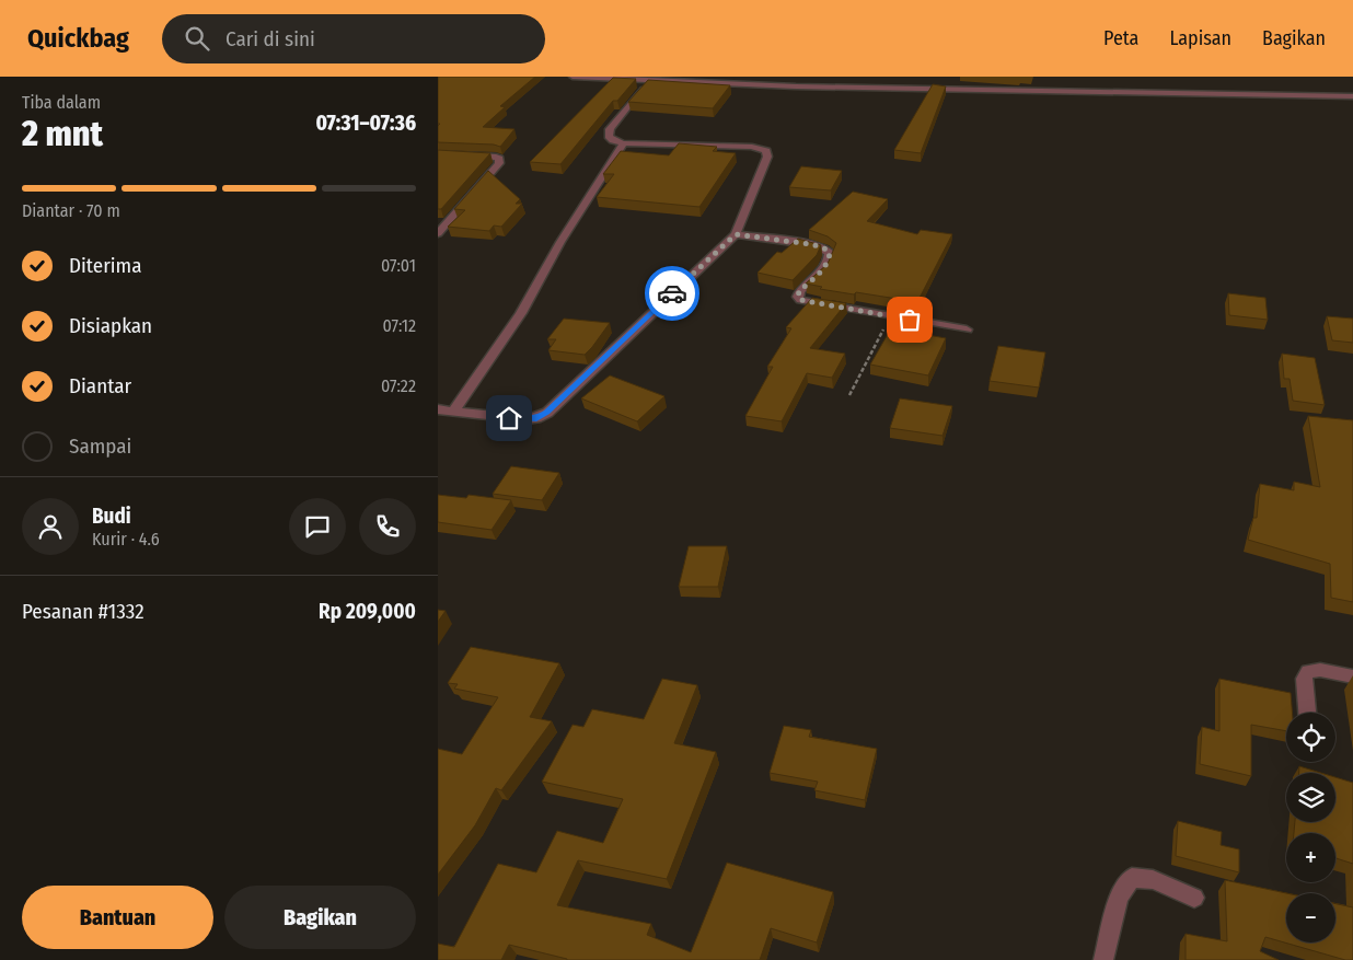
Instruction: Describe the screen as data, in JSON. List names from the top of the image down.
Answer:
{
  "page": {
    "header": "Quickbag",
    "search": "Cari di sini",
    "nav": ["Peta", "Lapisan", "Bagikan"],
    "heading": ["2 mnt", "Tiba dalam", "07:31–07:36"],
    "panel": [
      "Budi",
      "Kurir · 4.6",
      "Pesanan #1332",
      "Rp 209,000"
    ],
    "bar": "Diantar · 70 m",
    "list": [
      ["Diterima", "07:01"],
      ["Disiapkan", "07:12"],
      ["Diantar", "07:22"],
      "Sampai"
    ],
    "map_buttons": ["+", "−"],
    "buttons": ["Bantuan", "Bagikan"]
  }
}
